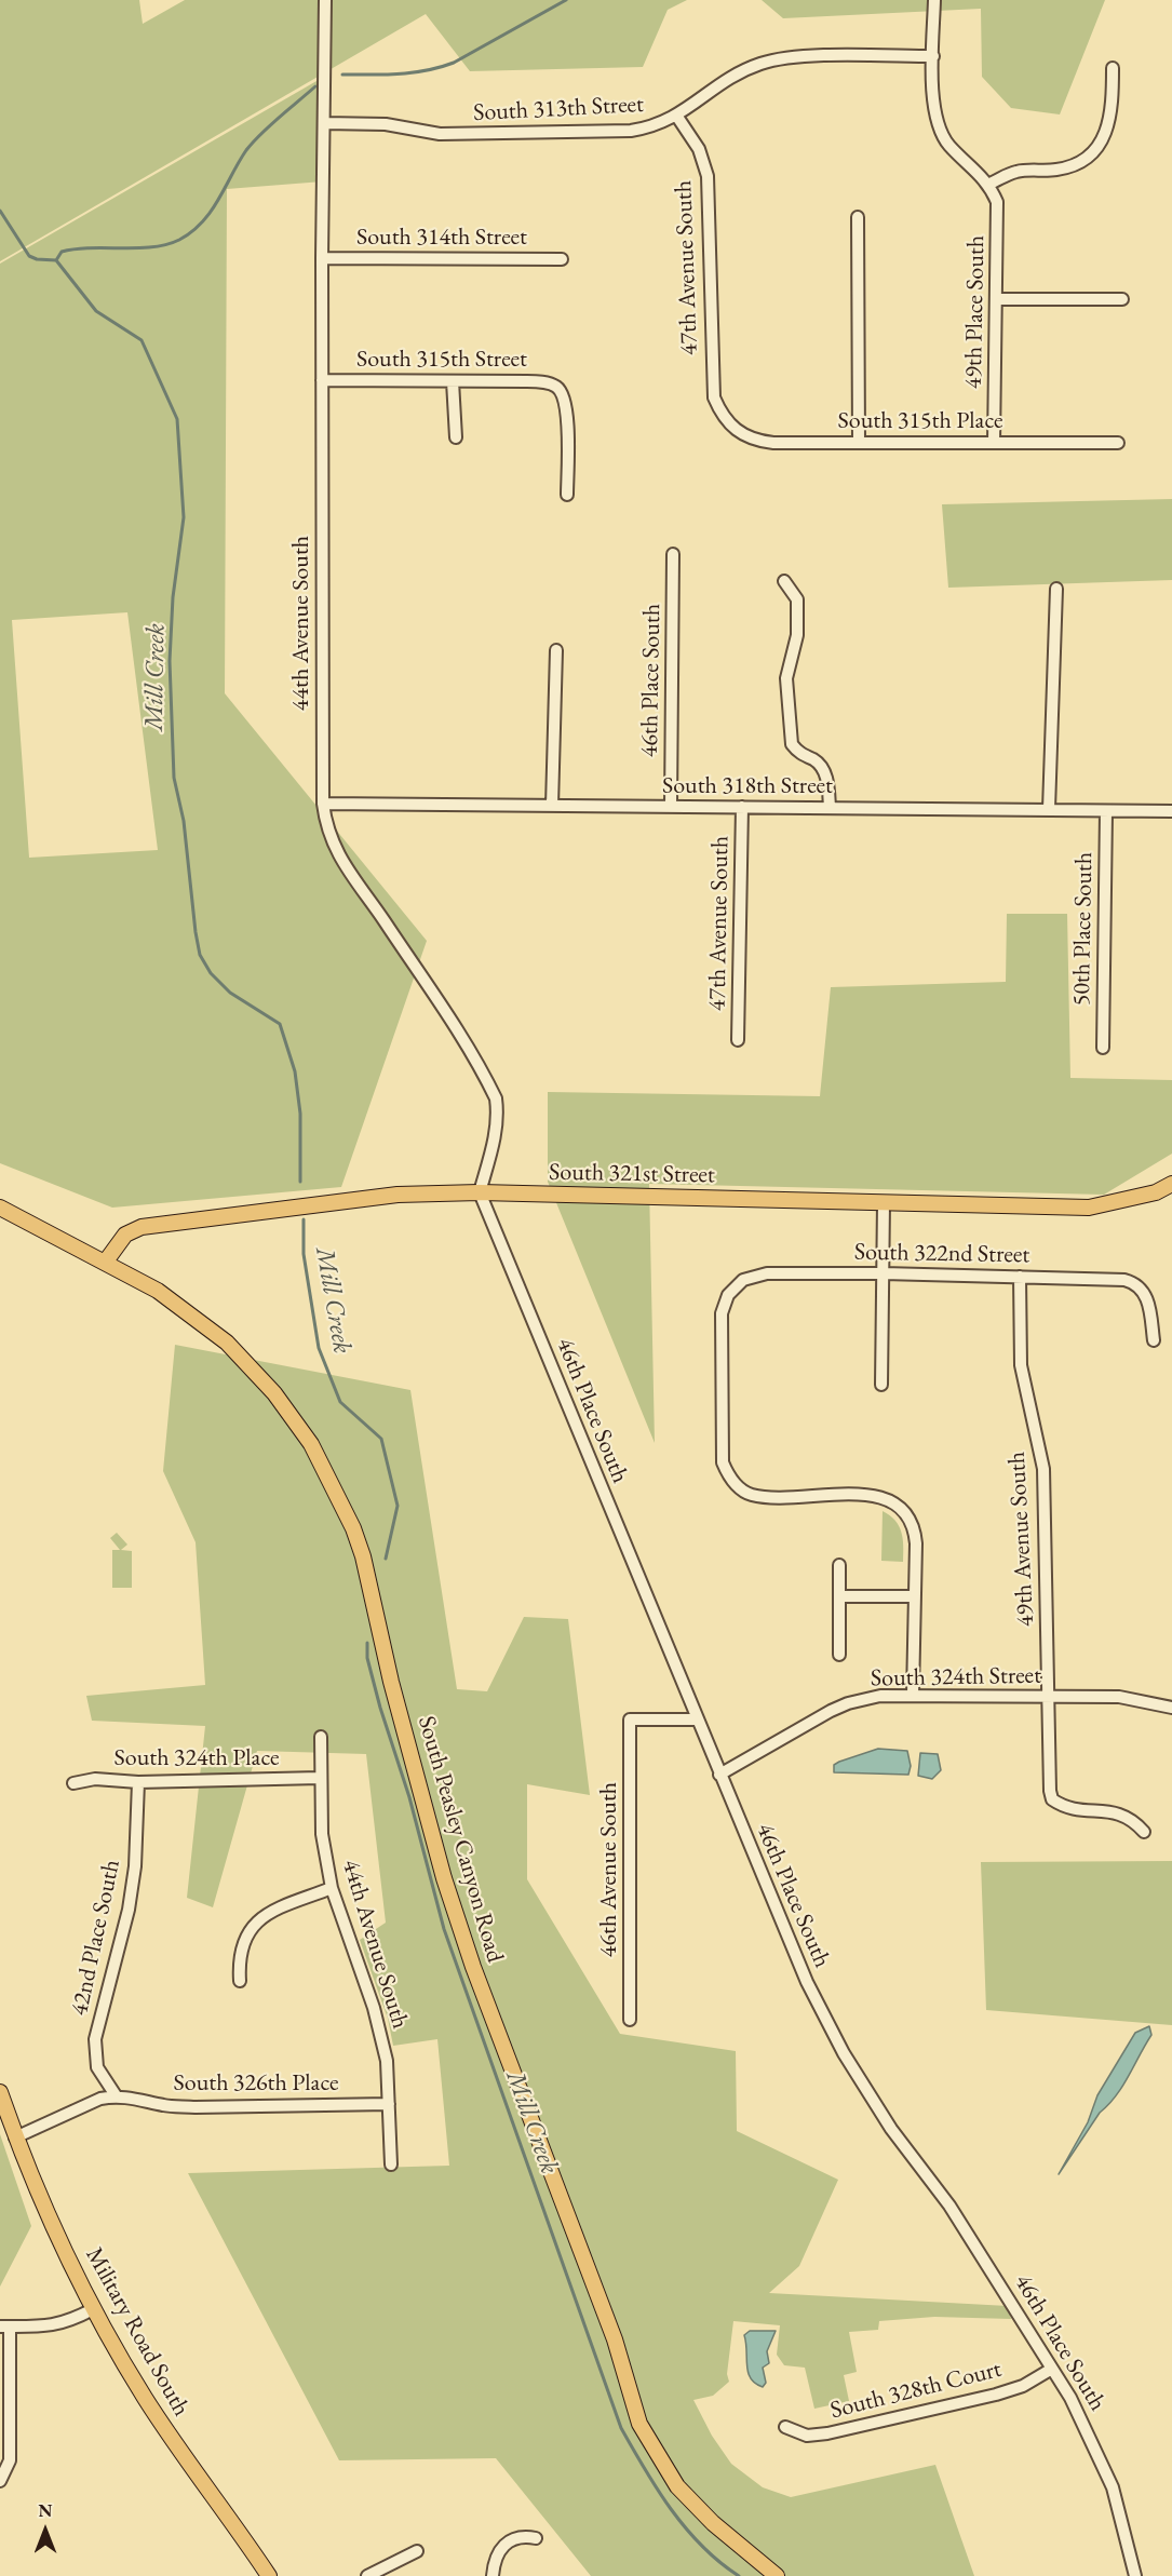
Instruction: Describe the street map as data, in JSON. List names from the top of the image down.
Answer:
{
  "streets": {
    "main road": ["South 321st Street", "South Peasley Canyon Road", "Military Road South"],
    "street": [
      "South 313th Street",
      "South 314th Street",
      "47th Avenue South",
      "49th Place South",
      "South 315th Street",
      "South 315th Place",
      "44th Avenue South",
      "46th Place South",
      "South 318th Street",
      "50th Place South",
      "South 322nd Street",
      "49th Avenue South",
      "South 324th Street",
      "South 324th Place",
      "46th Avenue South",
      "42nd Place South",
      "South 326th Place",
      "South 328th Court"
    ]
  },
  "crossings": [
    ["South 313th Street", "47th Avenue South"],
    ["South 313th Street", "44th Avenue South"],
    ["South 314th Street", "44th Avenue South"],
    ["47th Avenue South", "South 315th Place"],
    ["47th Avenue South", "South 318th Street"],
    ["49th Place South", "South 315th Place"],
    ["South 315th Street", "44th Avenue South"],
    ["44th Avenue South", "46th Place South"],
    ["44th Avenue South", "South 318th Street"],
    ["44th Avenue South", "South 321st Street"],
    ["44th Avenue South", "South 324th Place"],
    ["44th Avenue South", "South 326th Place"],
    ["46th Place South", "South 318th Street"],
    ["46th Place South", "South 321st Street"],
    ["46th Place South", "South 324th Street"],
    ["46th Place South", "46th Avenue South"],
    ["46th Place South", "South 328th Court"],
    ["South 318th Street", "50th Place South"],
    ["South 321st Street", "South Peasley Canyon Road"],
    ["South 322nd Street", "49th Avenue South"],
    ["49th Avenue South", "South 324th Street"],
    ["South 324th Place", "42nd Place South"],
    ["42nd Place South", "South 326th Place"],
    ["South 326th Place", "Military Road South"]
  ],
  "water": ["Mill Creek"],
  "north": "top"
}
